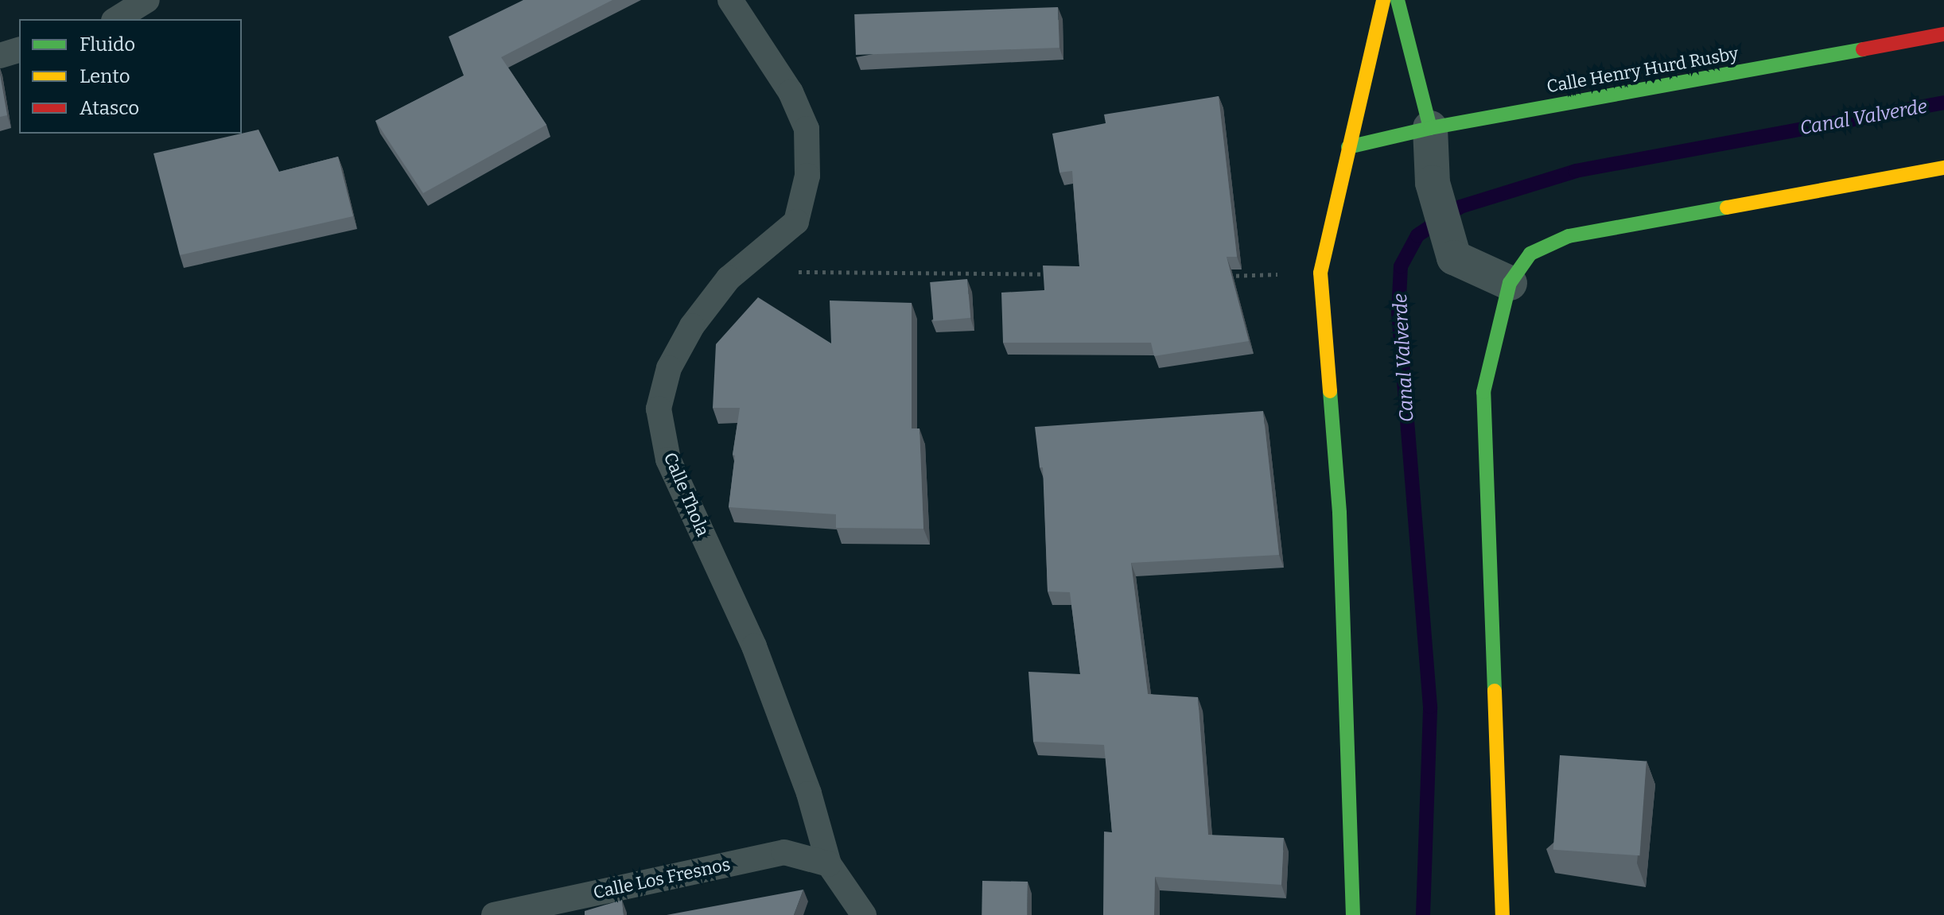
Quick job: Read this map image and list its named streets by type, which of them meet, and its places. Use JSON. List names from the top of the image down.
{
  "streets": {
    "street": ["Calle Henry Hurd Rusby"],
    "lane": ["Calle Thola", "Calle Los Fresnos"]
  },
  "crossings": [
    ["Calle Thola", "Calle Los Fresnos"]
  ],
  "water": ["Canal Valverde"],
  "legend": ["Fluido", "Lento", "Atasco"]
}
